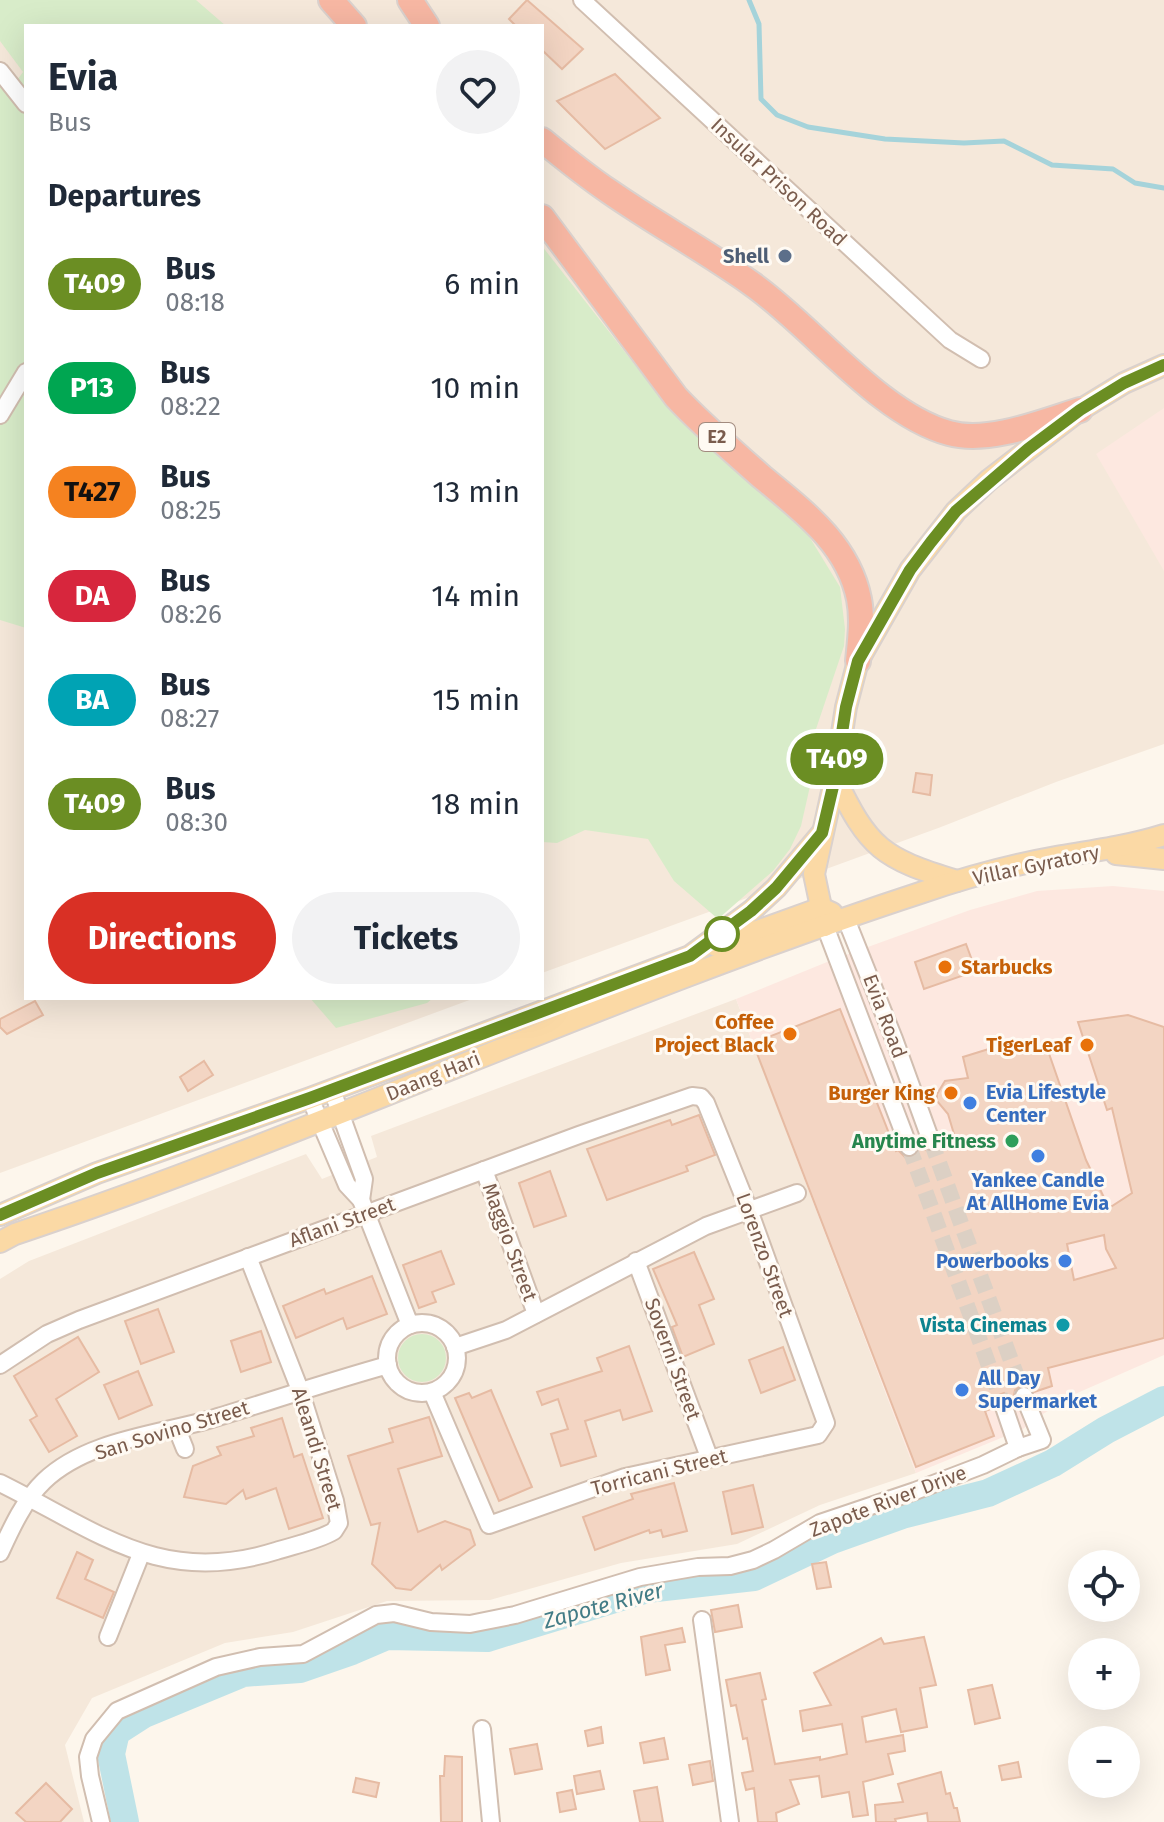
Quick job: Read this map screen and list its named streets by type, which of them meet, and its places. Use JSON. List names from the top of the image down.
{
  "streets": {
    "highway": ["E2"],
    "main road": ["Villar Gyratory", "Evia Road", "Daang Hari"],
    "street": [
      "Insular Prison Road",
      "Aflani Street",
      "Maggio Street",
      "Lorenzo Street",
      "Soverni Street",
      "San Sovino Street",
      "Aleandi Street",
      "Torricani Street",
      "Zapote River Drive"
    ]
  },
  "crossings": [
    ["Villar Gyratory", "Daang Hari"],
    ["Evia Road", "Daang Hari"],
    ["Aflani Street", "Maggio Street"],
    ["Aflani Street", "Lorenzo Street"],
    ["Aflani Street", "Aleandi Street"],
    ["Lorenzo Street", "Torricani Street"],
    ["Soverni Street", "Torricani Street"],
    ["San Sovino Street", "Aleandi Street"],
    ["San Sovino Street", "Torricani Street"]
  ],
  "water": ["Zapote River"],
  "places": [
    "Shell",
    "Starbucks",
    "Coffee Project Black",
    "TigerLeaf",
    "Burger King",
    "Evia Lifestyle Center",
    "Anytime Fitness",
    "Yankee Candle At AllHome Evia",
    "Powerbooks",
    "Vista Cinemas",
    "All Day Supermarket"
  ],
  "lines": ["bus line T409"],
  "page": {
    "on_map": "T409",
    "heading": [
      ["Evia", "Bus"],
      "Departures"
    ],
    "list": [
      {
        "mark": "T409",
        "name": "Bus",
        "note": "08:18",
        "value": "6 min"
      },
      {
        "mark": "P13",
        "name": "Bus",
        "note": "08:22",
        "value": "10 min"
      },
      {
        "mark": "T427",
        "name": "Bus",
        "note": "08:25",
        "value": "13 min"
      },
      {
        "mark": "DA",
        "name": "Bus",
        "note": "08:26",
        "value": "14 min"
      },
      {
        "mark": "BA",
        "name": "Bus",
        "note": "08:27",
        "value": "15 min"
      },
      {
        "mark": "T409",
        "name": "Bus",
        "note": "08:30",
        "value": "18 min"
      }
    ],
    "buttons": ["Directions", "Tickets"],
    "map_buttons": ["+", "−"]
  }
}
